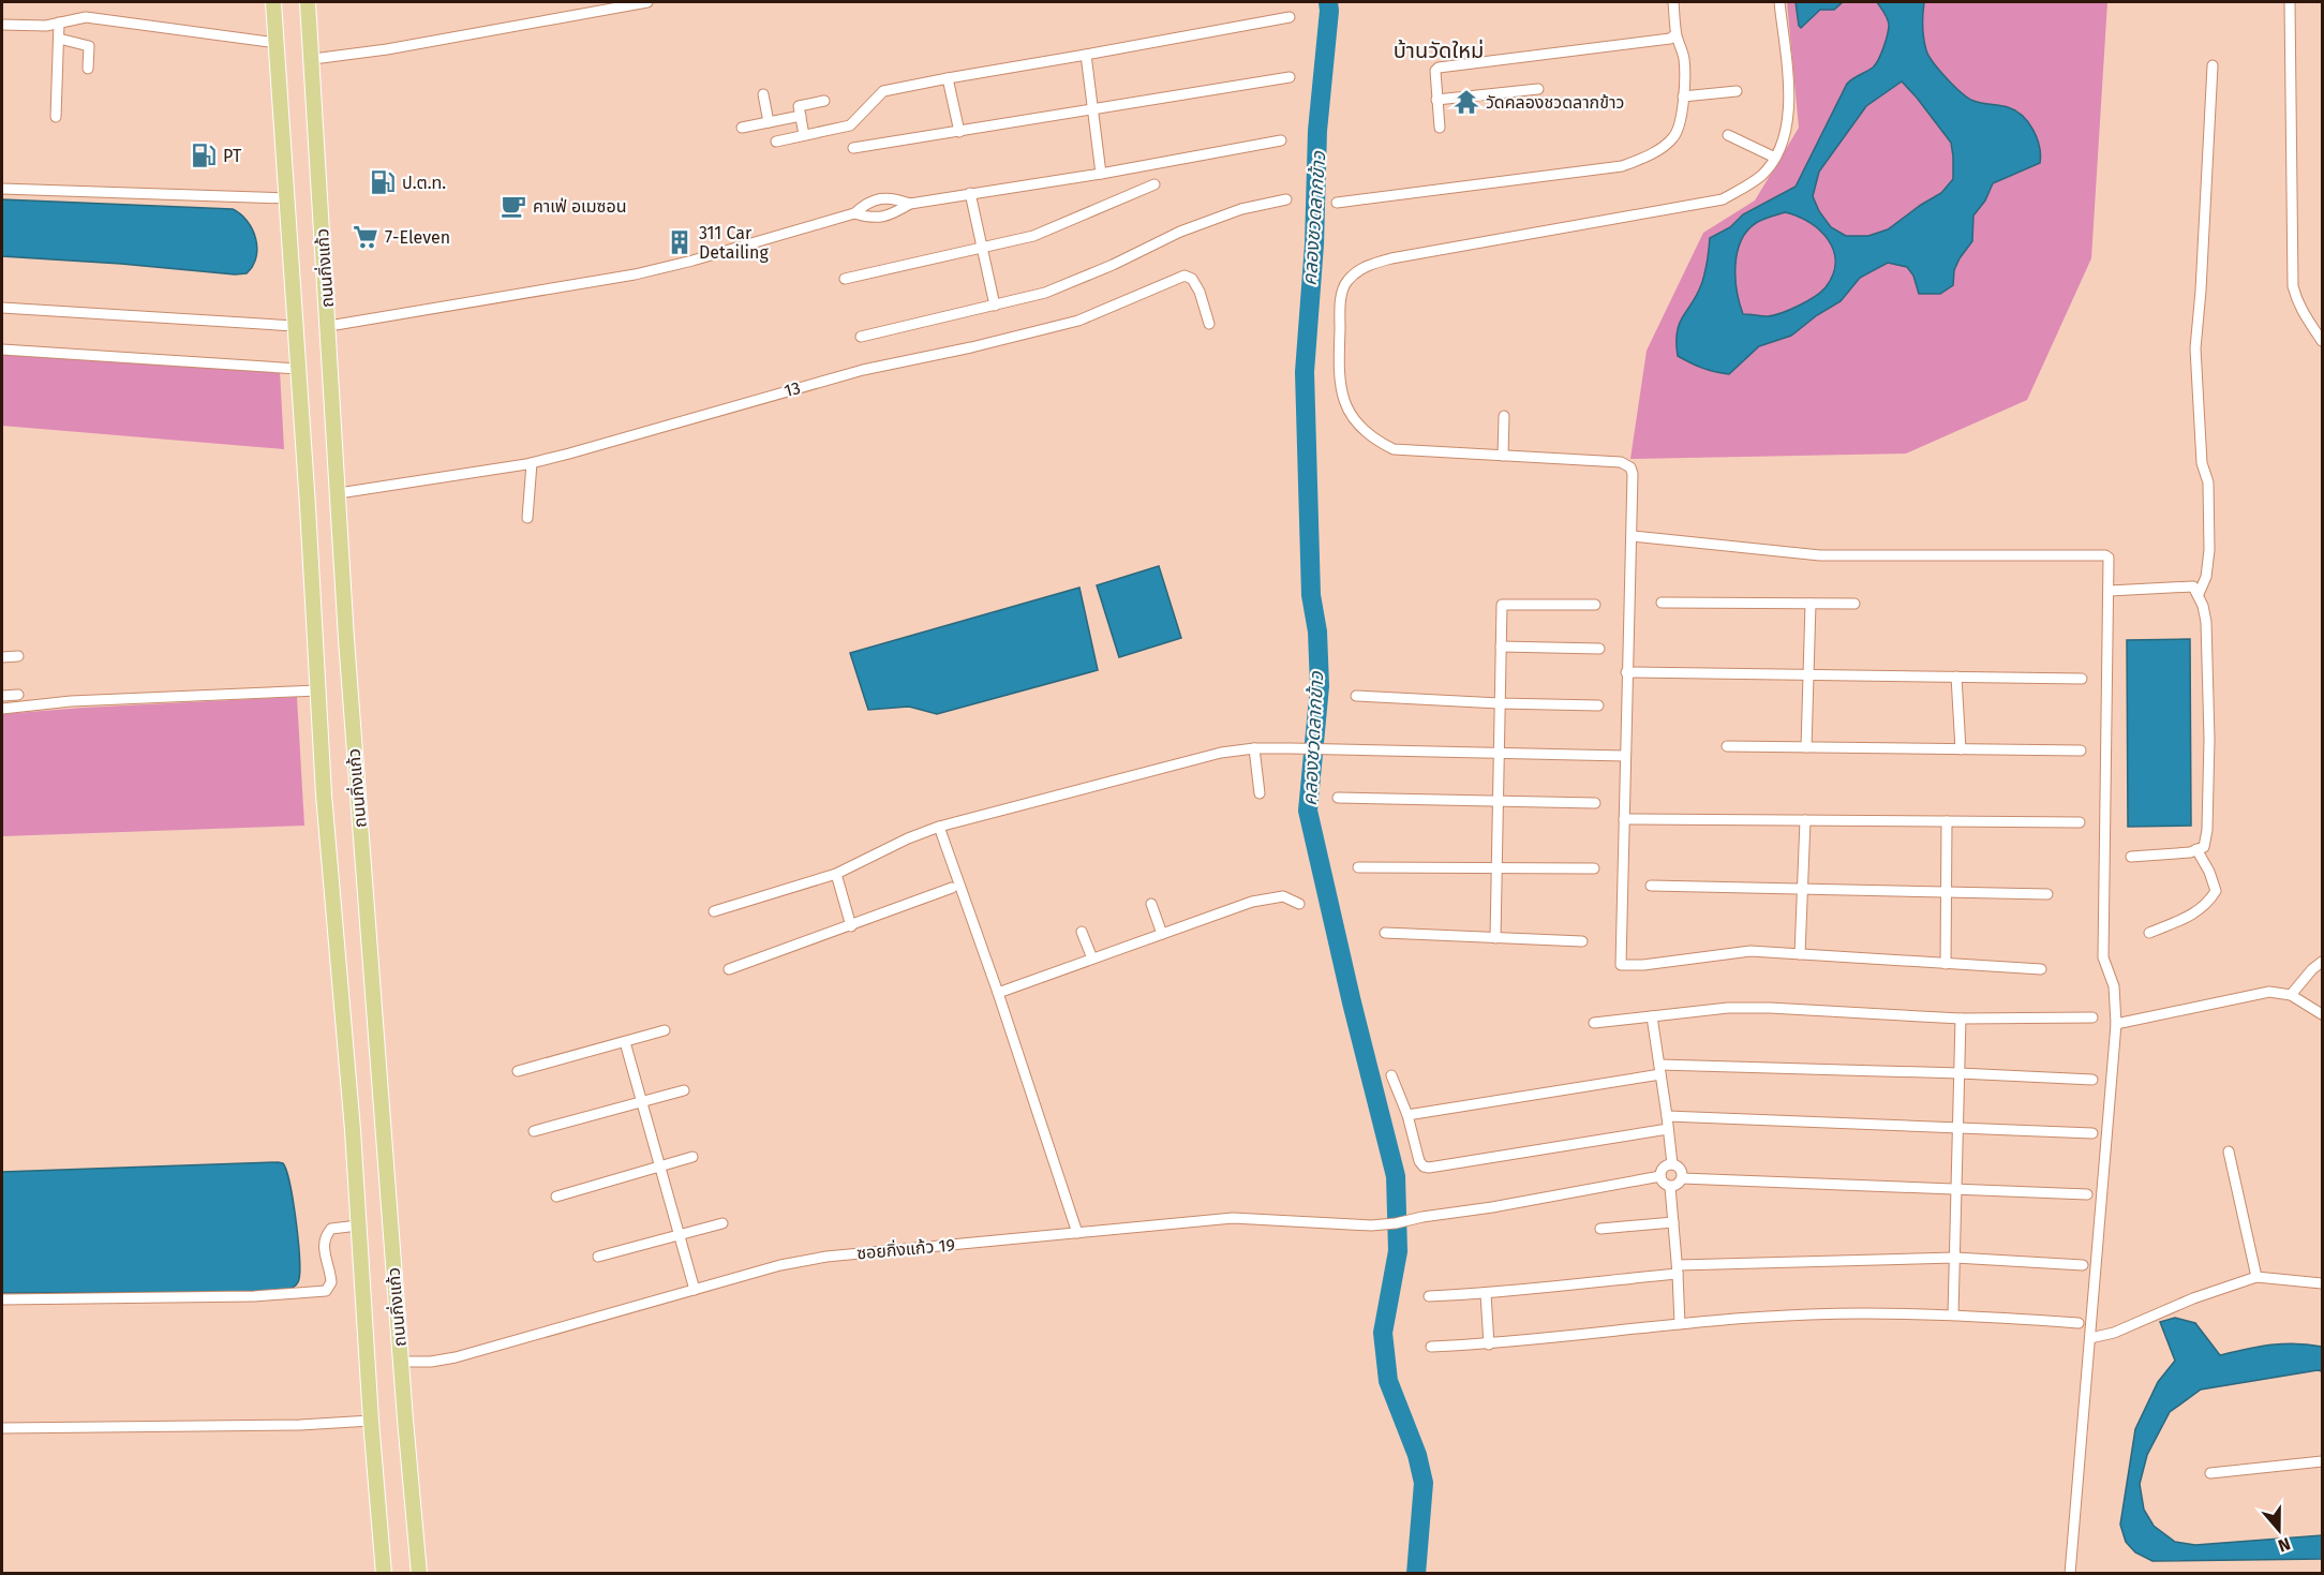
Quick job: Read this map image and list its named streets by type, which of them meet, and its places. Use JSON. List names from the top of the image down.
{
  "streets": {
    "main road": ["ถนนกิ่งแก้ว"],
    "street": ["13", "ซอยกิ่งแก้ว 19"]
  },
  "crossings": [
    ["ถนนกิ่งแก้ว", "13"],
    ["ถนนกิ่งแก้ว", "ซอยกิ่งแก้ว 19"]
  ],
  "districts": ["บ้านวัดใหม่"],
  "water": ["คลองชวดลากข้าว"],
  "places": {
    "temple": ["วัดคลองชวดลากข้าว"],
    "fuel station": ["PT", "ป.ต.ท."],
    "cafe": ["คาเฟ่ อเมซอน"],
    "supermarket": ["7-Eleven"],
    "building": ["311 Car Detailing"]
  },
  "north": "bottom"
}
